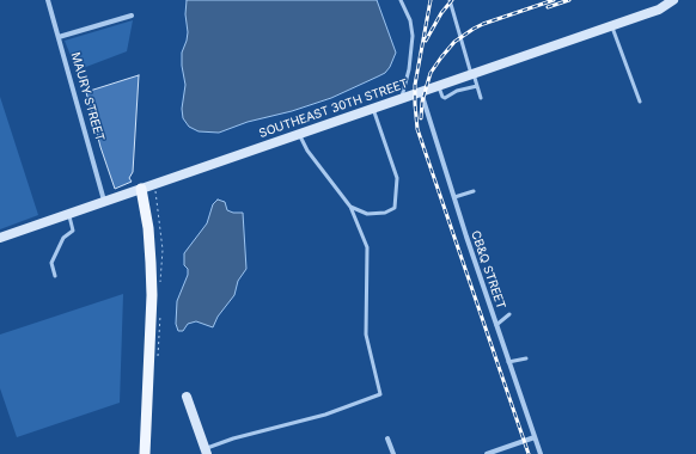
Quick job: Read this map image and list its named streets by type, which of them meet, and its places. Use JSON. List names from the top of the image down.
{
  "streets": {
    "main road": ["SOUTHEAST 30TH STREET"],
    "street": ["MAURY STREET", "CB&Q STREET"]
  },
  "crossings": [
    ["MAURY STREET", "SOUTHEAST 30TH STREET"],
    ["SOUTHEAST 30TH STREET", "CB&Q STREET"]
  ]
}
